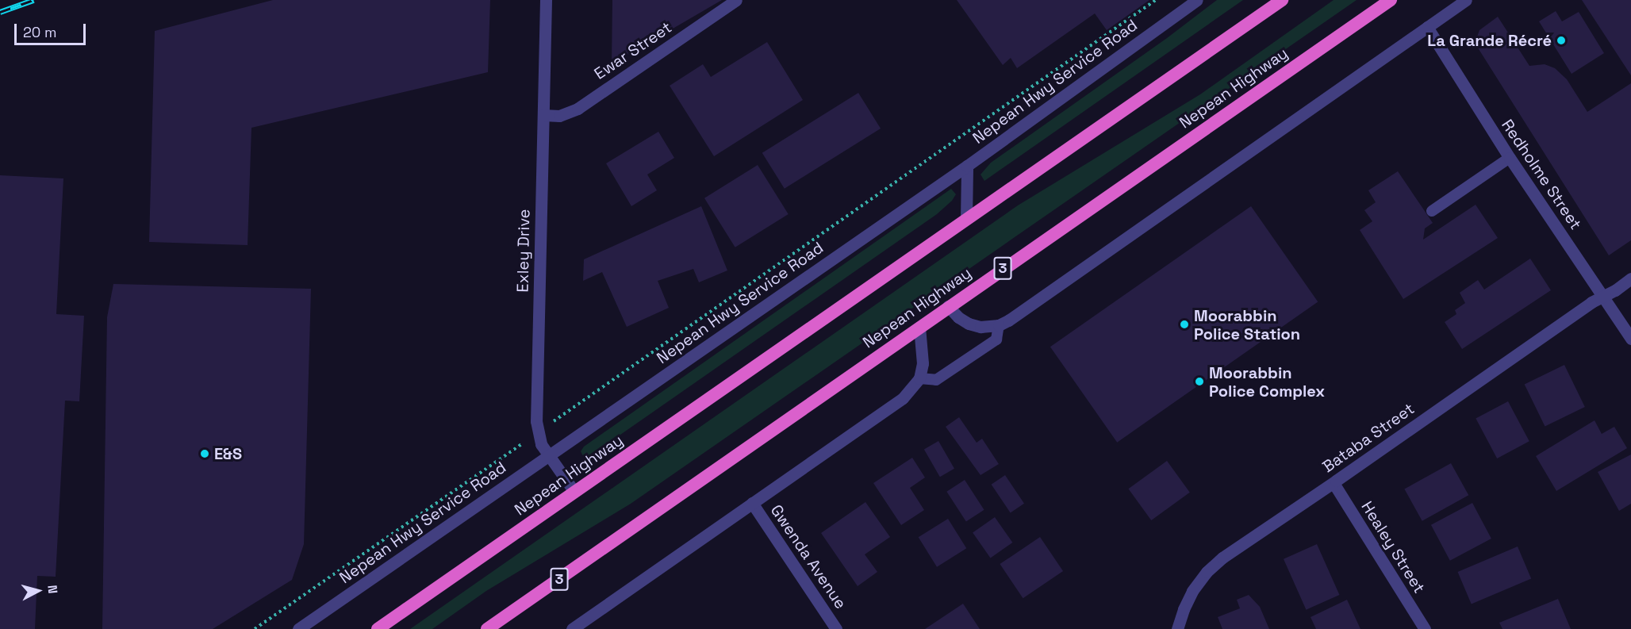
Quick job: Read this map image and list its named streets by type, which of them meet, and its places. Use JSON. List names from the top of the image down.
{
  "streets": {
    "highway": ["Nepean Highway", "3"],
    "street": [
      "Ewar Street",
      "Nepean Hwy Service Road",
      "Redholme Street",
      "Exley Drive",
      "Bataba Street",
      "Healey Street",
      "Gwenda Avenue"
    ]
  },
  "crossings": [
    ["Ewar Street", "Exley Drive"],
    ["Nepean Hwy Service Road", "Exley Drive"],
    ["Nepean Highway", "Exley Drive"],
    ["Redholme Street", "Bataba Street"],
    ["Bataba Street", "Healey Street"]
  ],
  "places": [
    "La Grande Récré",
    "Moorabbin Police Station",
    "Moorabbin Police Complex",
    "E&S"
  ],
  "scale_bar": "20 m",
  "north": "right"
}
